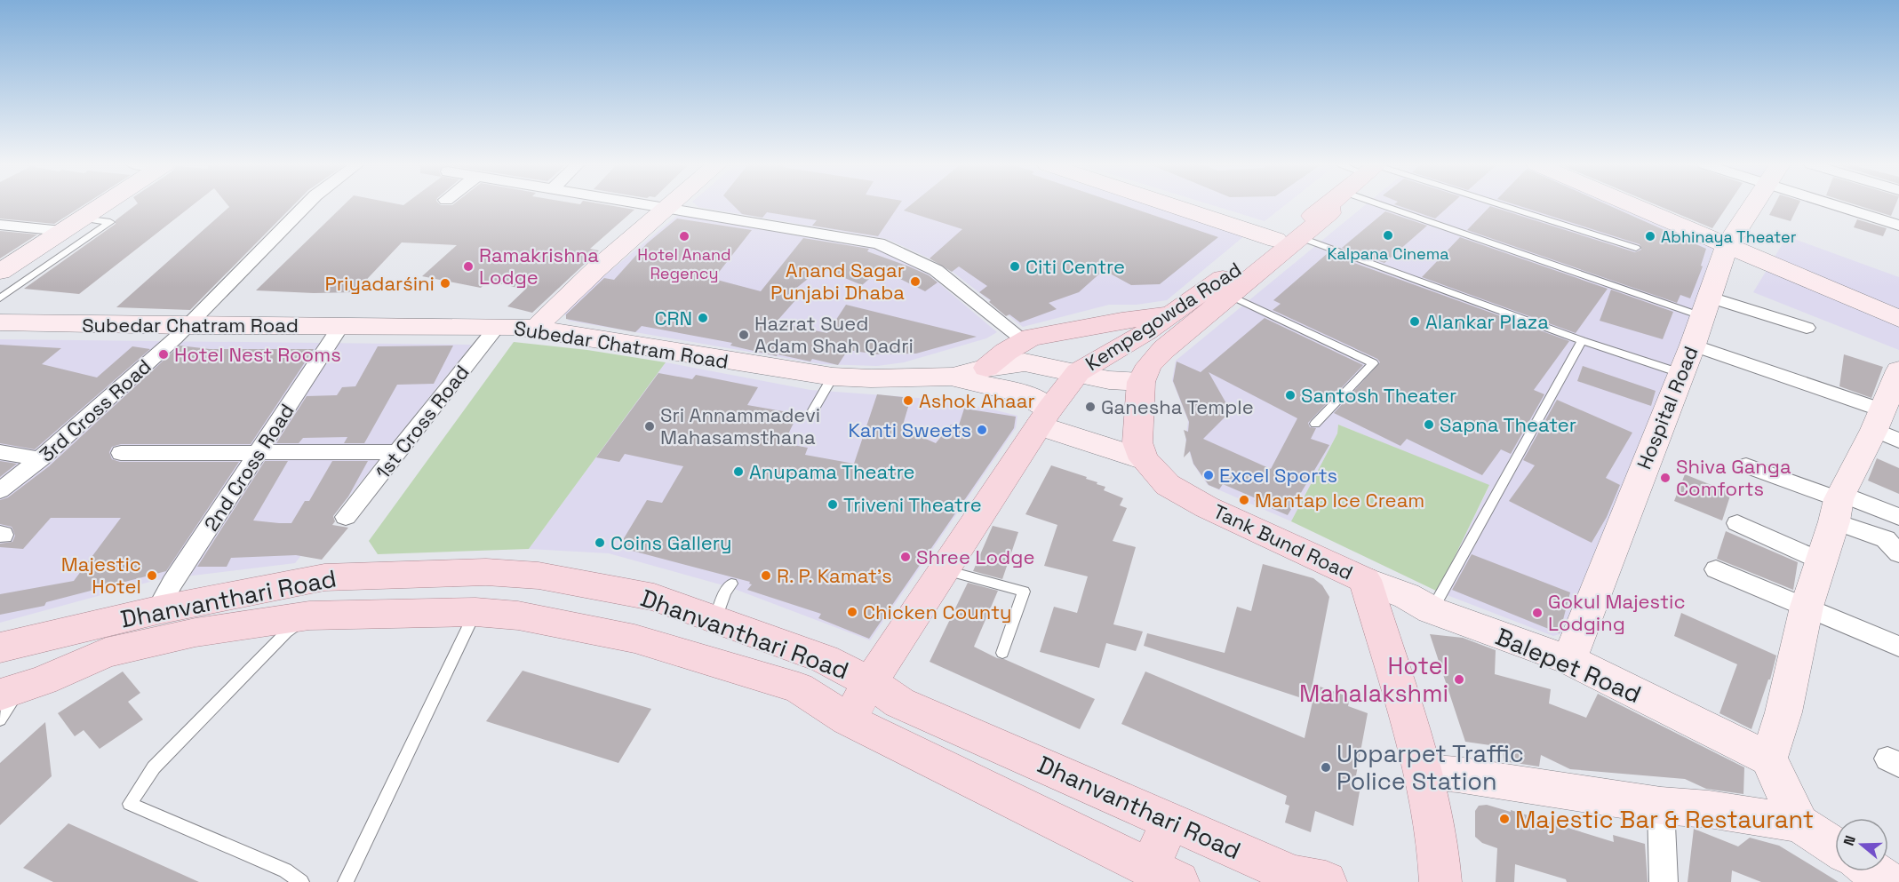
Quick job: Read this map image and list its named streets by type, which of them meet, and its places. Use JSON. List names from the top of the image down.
{
  "streets": {
    "main road": ["Kempegowda Road", "Tank Bund Road", "Dhanvanthari Road"],
    "street": [
      "Subedar Chatram Road",
      "Hospital Road",
      "3rd Cross Road",
      "1st Cross Road",
      "2nd Cross Road",
      "Balepet Road"
    ]
  },
  "crossings": [
    ["Kempegowda Road", "Subedar Chatram Road"],
    ["Kempegowda Road", "Dhanvanthari Road"],
    ["Subedar Chatram Road", "3rd Cross Road"],
    ["Subedar Chatram Road", "1st Cross Road"],
    ["Subedar Chatram Road", "2nd Cross Road"],
    ["Hospital Road", "Balepet Road"],
    ["2nd Cross Road", "Dhanvanthari Road"],
    ["Tank Bund Road", "Balepet Road"]
  ],
  "places": [
    "Kalpana Cinema",
    "Hotel Anand Regency",
    "Abhinaya Theater",
    "Ramakrishna Lodge",
    "Citi Centre",
    "Anand Sagar Punjabi Dhaba",
    "Priyadarśini",
    "CRN",
    "Alankar Plaza",
    "Hazrat Sued Adam Shah Qadri",
    "Hotel Nest Rooms",
    "Santosh Theater",
    "Ashok Ahaar",
    "Ganesha Temple",
    "Sapna Theater",
    "Sri Annammadevi Mahasamsthana",
    "Kanti Sweets",
    "Anupama Theatre",
    "Excel Sports",
    "Shiva Ganga Comforts",
    "Mantap Ice Cream",
    "Triveni Theatre",
    "Coins Gallery",
    "Shree Lodge",
    "Majestic Hotel",
    "R. P. Kamat's",
    "Chicken County",
    "Gokul Majestic Lodging",
    "Hotel Mahalakshmi",
    "Upparpet Traffic Police Station",
    "Majestic Bar & Restaurant"
  ],
  "north": "left"
}
